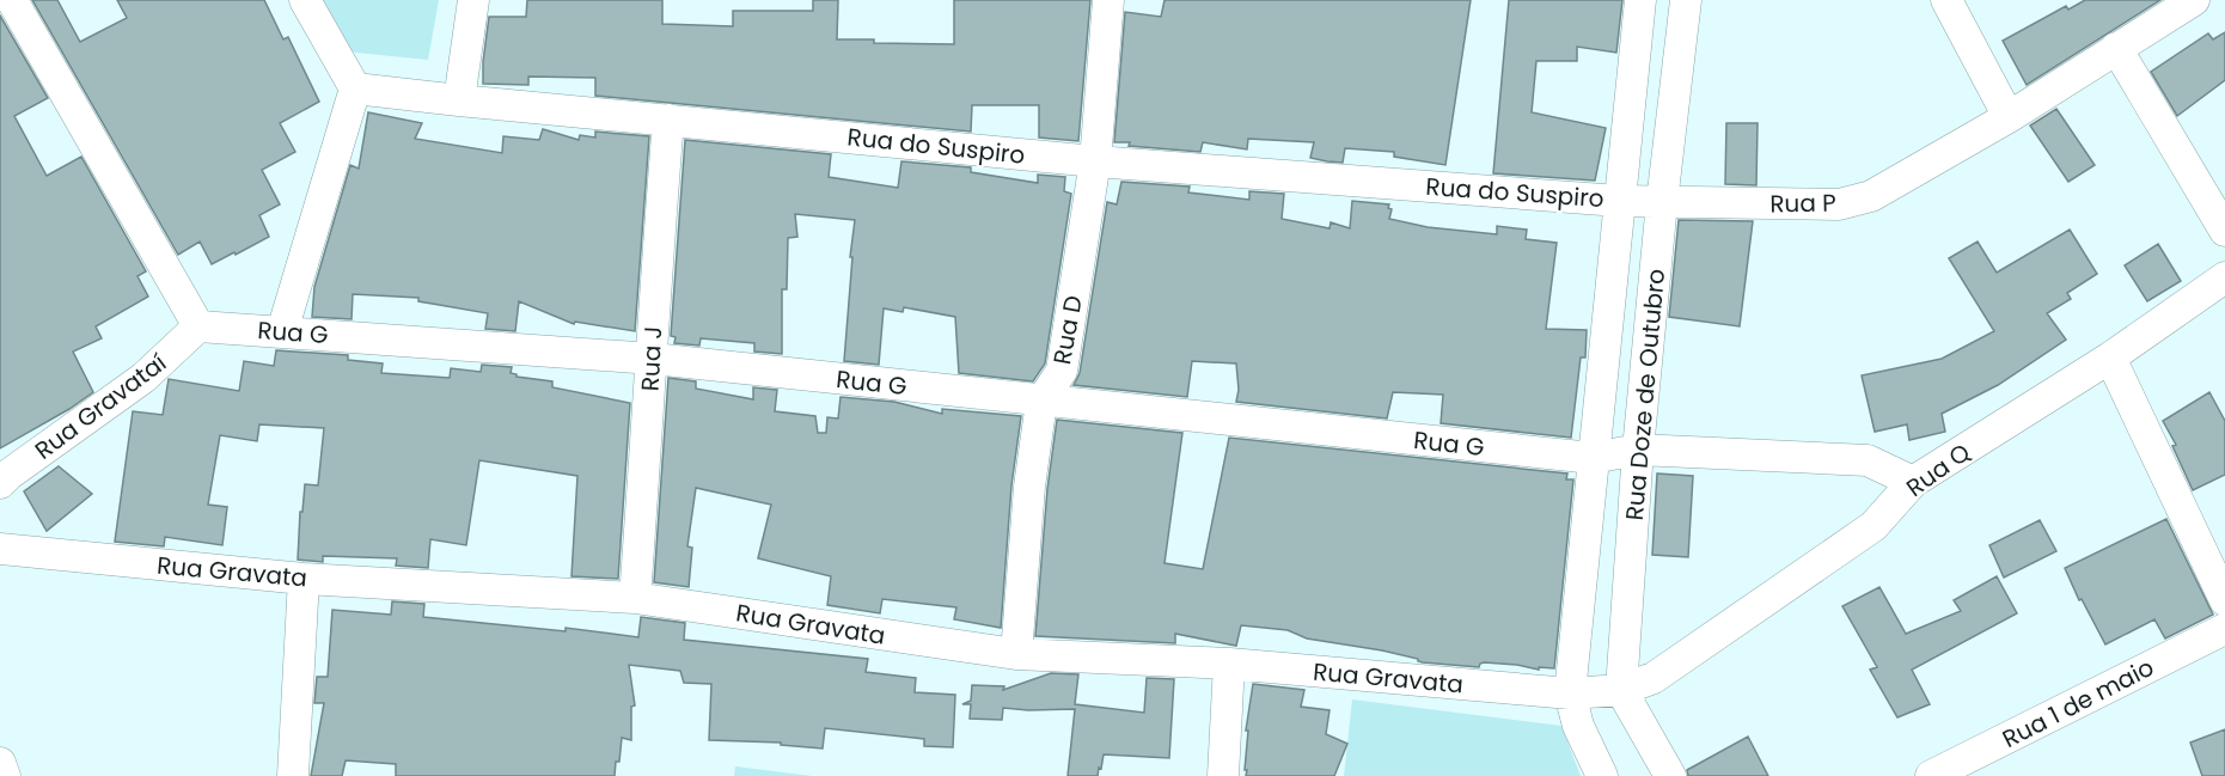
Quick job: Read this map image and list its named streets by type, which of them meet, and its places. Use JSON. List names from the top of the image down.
{
  "streets": {
    "street": [
      "Rua do Suspiro",
      "Rua P",
      "Rua D",
      "Rua G",
      "Rua J",
      "Rua Doze de Outubro",
      "Rua Gravataí",
      "Rua Q",
      "Rua Gravata",
      "Rua 1 de maio"
    ]
  },
  "crossings": [
    ["Rua do Suspiro", "Rua P"],
    ["Rua do Suspiro", "Rua D"],
    ["Rua do Suspiro", "Rua J"],
    ["Rua do Suspiro", "Rua Doze de Outubro"],
    ["Rua P", "Rua Doze de Outubro"],
    ["Rua D", "Rua G"],
    ["Rua D", "Rua Gravata"],
    ["Rua G", "Rua J"],
    ["Rua G", "Rua Doze de Outubro"],
    ["Rua G", "Rua Gravataí"],
    ["Rua G", "Rua Q"],
    ["Rua J", "Rua Gravata"],
    ["Rua Doze de Outubro", "Rua Q"],
    ["Rua Doze de Outubro", "Rua Gravata"],
    ["Rua Q", "Rua Gravata"]
  ]
}
